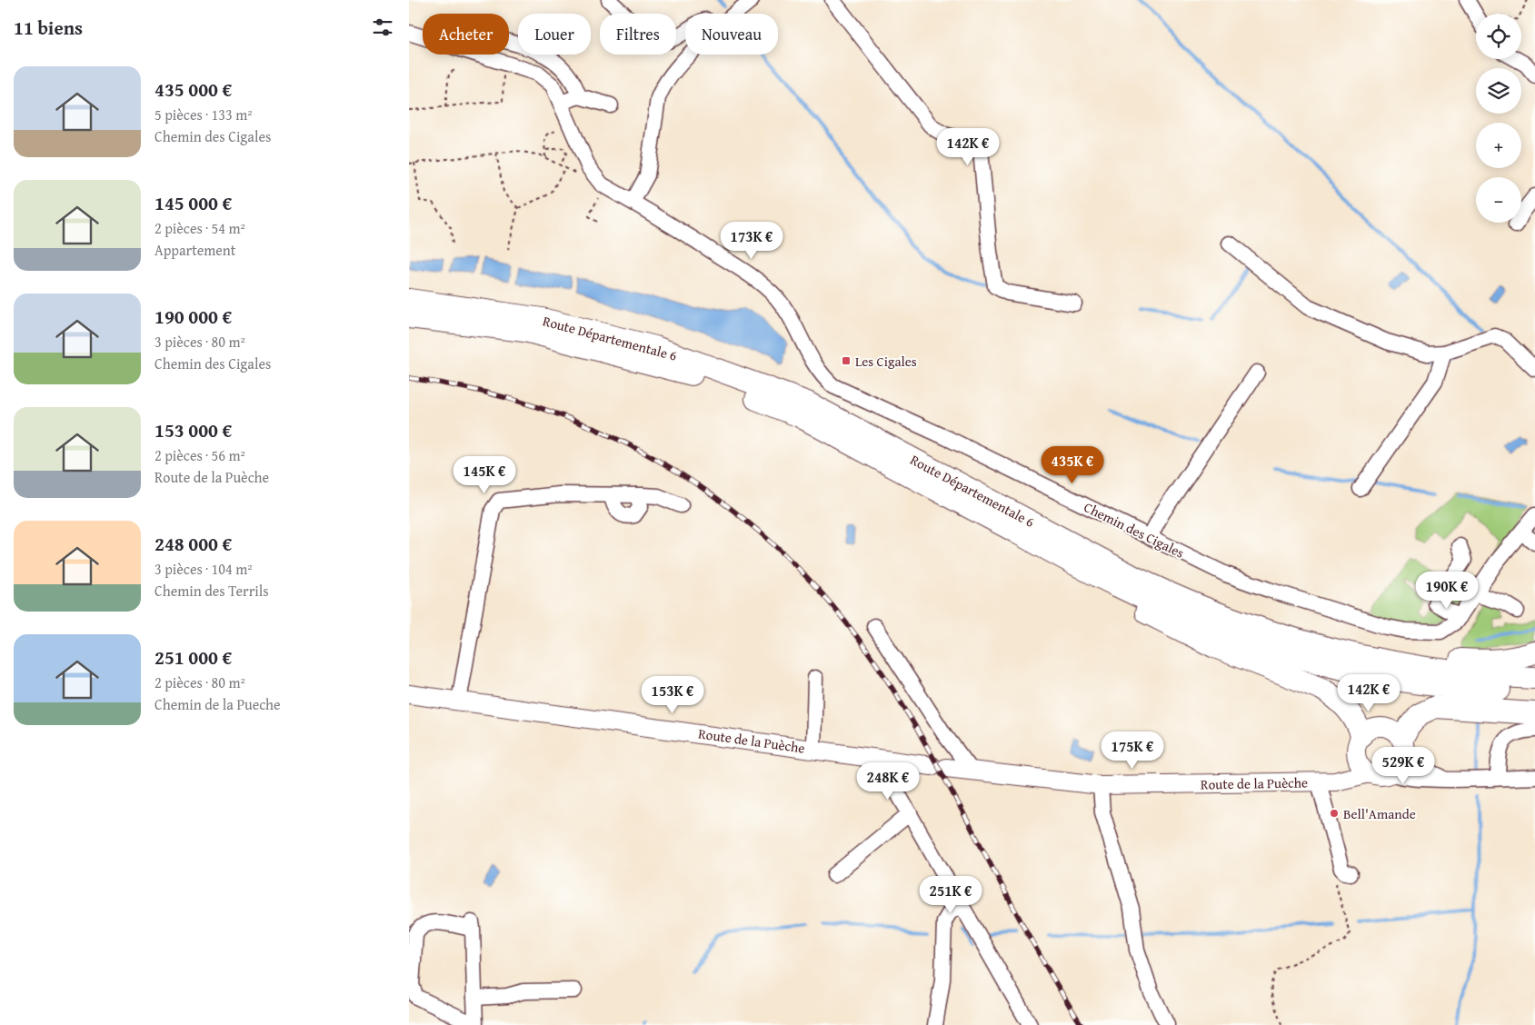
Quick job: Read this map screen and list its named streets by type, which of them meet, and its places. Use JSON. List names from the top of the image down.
{
  "streets": {
    "highway": ["Route Départementale 6"],
    "main road": ["Route de la Puèche"],
    "street": ["Chemin des Cigales"]
  },
  "places": {
    "transit": ["Les Cigales"],
    "other": ["Bell'Amande"]
  },
  "page": {
    "heading": "11 biens",
    "map_buttons": ["+", "−"],
    "chip": [
      "Acheter",
      "Louer",
      "Filtres",
      "Nouveau"
    ],
    "list": [
      {
        "name": "435 000 €",
        "note": "5 pièces · 133 m² · Chemin des Cigales"
      },
      {
        "name": "145 000 €",
        "note": "2 pièces · 54 m² · Appartement"
      },
      {
        "name": "190 000 €",
        "note": "3 pièces · 80 m² · Chemin des Cigales"
      },
      {
        "name": "153 000 €",
        "note": "2 pièces · 56 m² · Route de la Puèche"
      },
      {
        "name": "248 000 €",
        "note": "3 pièces · 104 m² · Chemin des Terrils"
      },
      {
        "name": "251 000 €",
        "note": "2 pièces · 80 m² · Chemin de la Pueche"
      }
    ],
    "price": [
      "142K €",
      "173K €",
      "435K €",
      "145K €",
      "190K €",
      "142K €",
      "153K €",
      "175K €",
      "529K €",
      "248K €",
      "251K €"
    ]
  }
}
